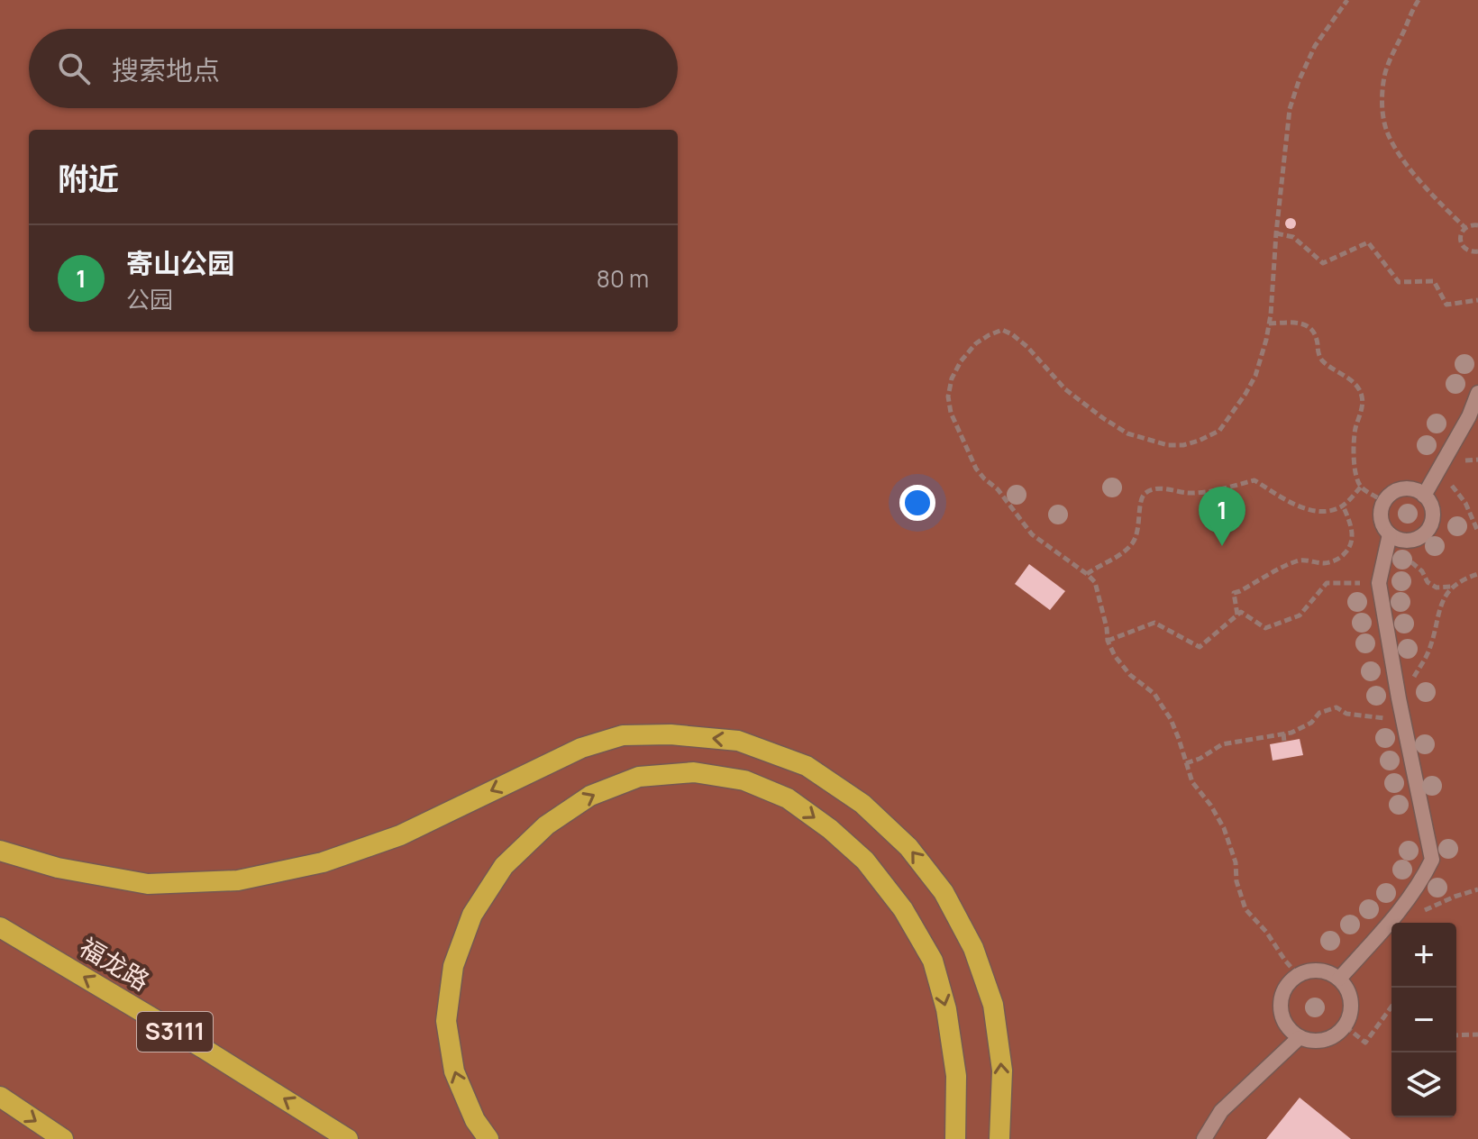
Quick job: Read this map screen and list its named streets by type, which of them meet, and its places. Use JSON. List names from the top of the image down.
{
  "streets": {
    "highway": ["福龙路", "S3111"]
  },
  "one_way": ["福龙路"],
  "page": {
    "search": "搜索地点",
    "heading": "附近",
    "list": [
      {
        "mark": "1",
        "name": "寄山公园",
        "note": "公园",
        "value": "80 m"
      }
    ],
    "pins": "1",
    "map_buttons": ["+", "−"]
  }
}
